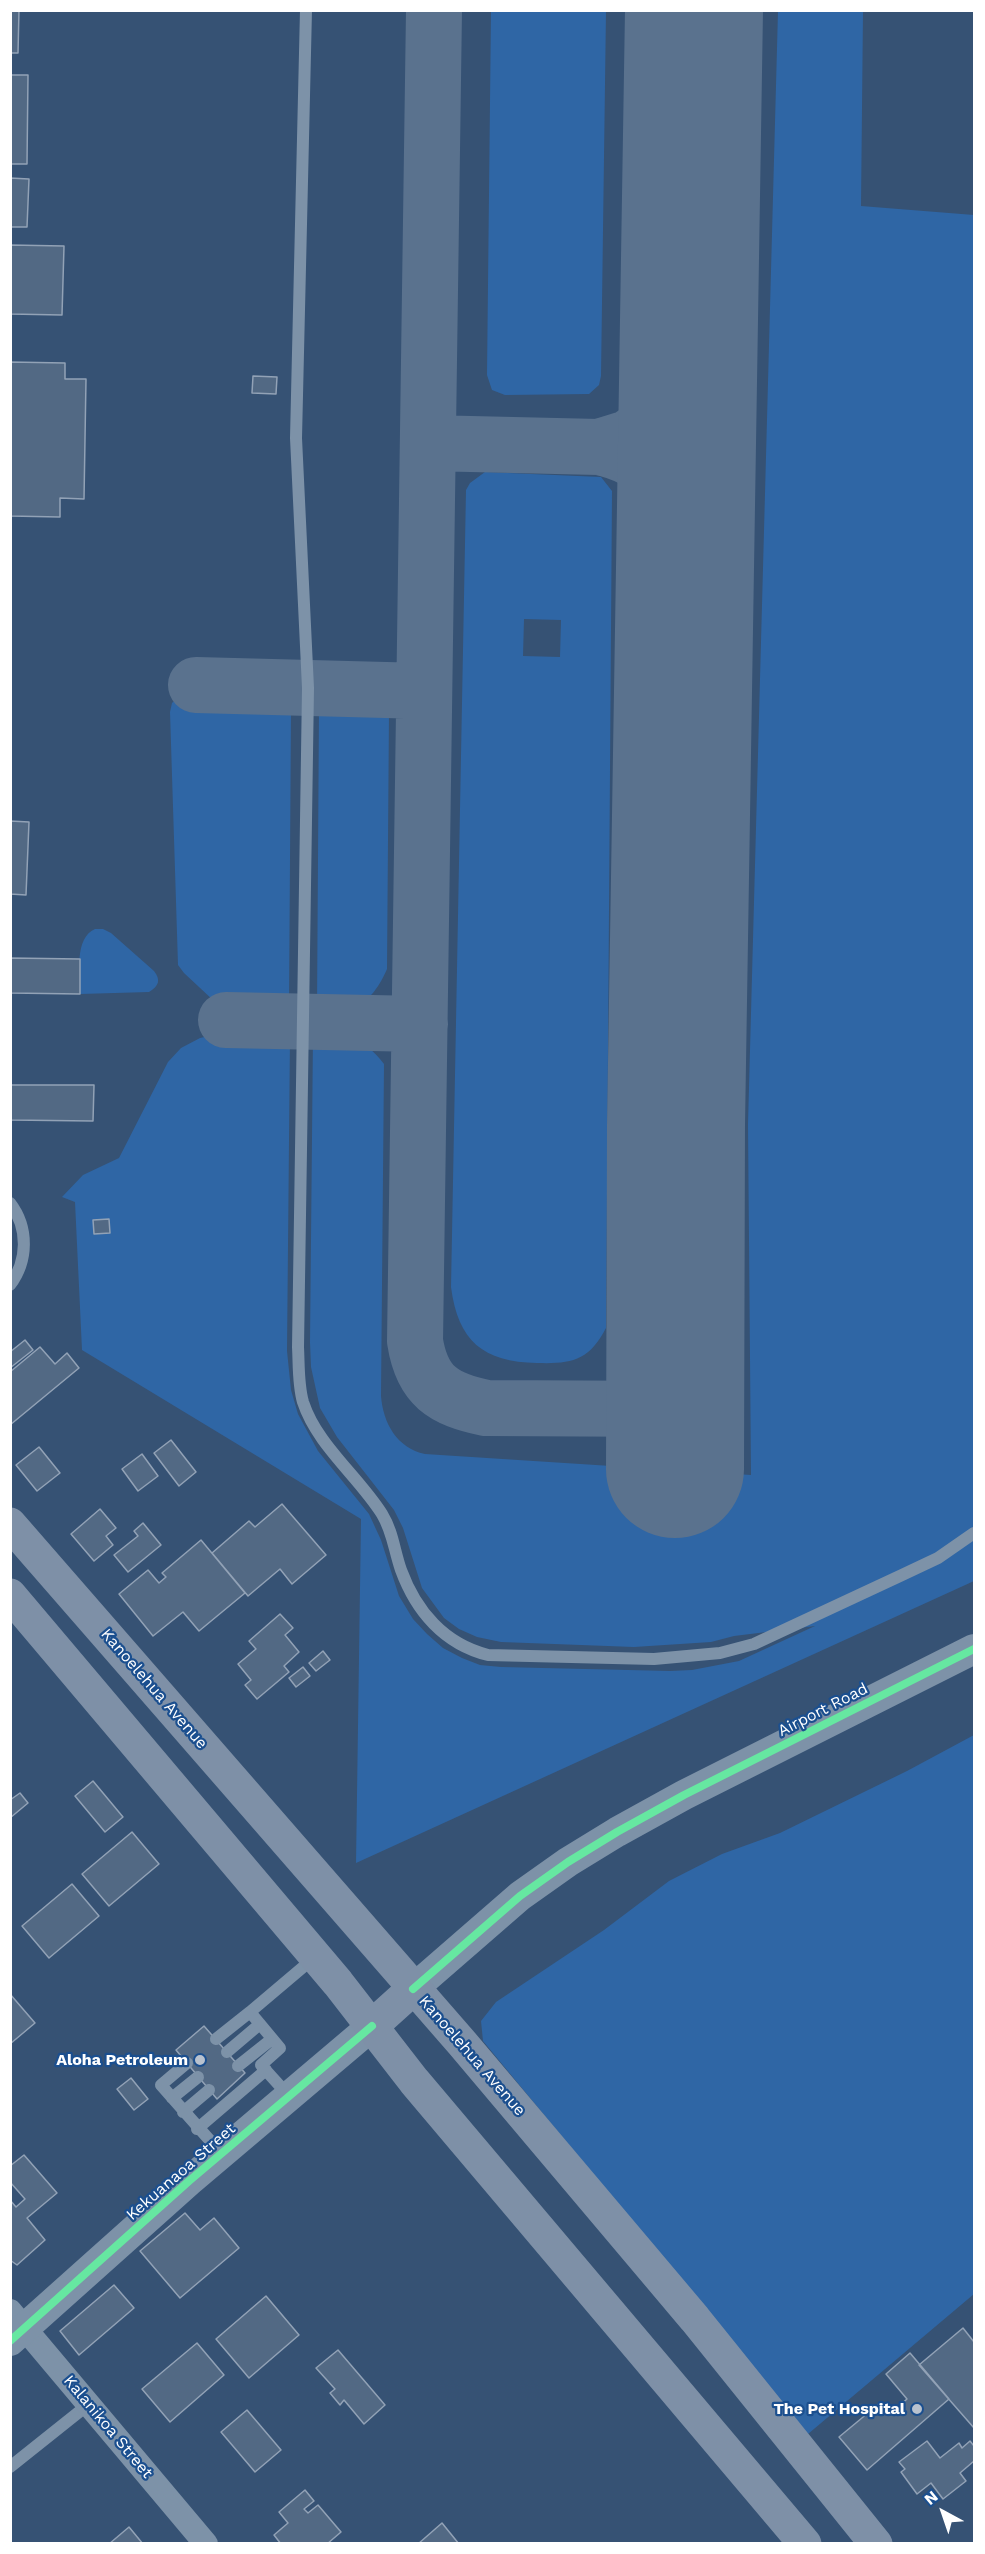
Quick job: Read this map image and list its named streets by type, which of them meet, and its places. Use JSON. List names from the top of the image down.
{
  "streets": {
    "highway": ["Kanoelehua Avenue"],
    "street": ["Airport Road", "Kekuanaoa Street", "Kalanikoa Street"]
  },
  "crossings": [
    ["Kanoelehua Avenue", "Airport Road"],
    ["Kekuanaoa Street", "Kalanikoa Street"]
  ],
  "places": ["Aloha Petroleum", "The Pet Hospital"],
  "north": "top left"
}
